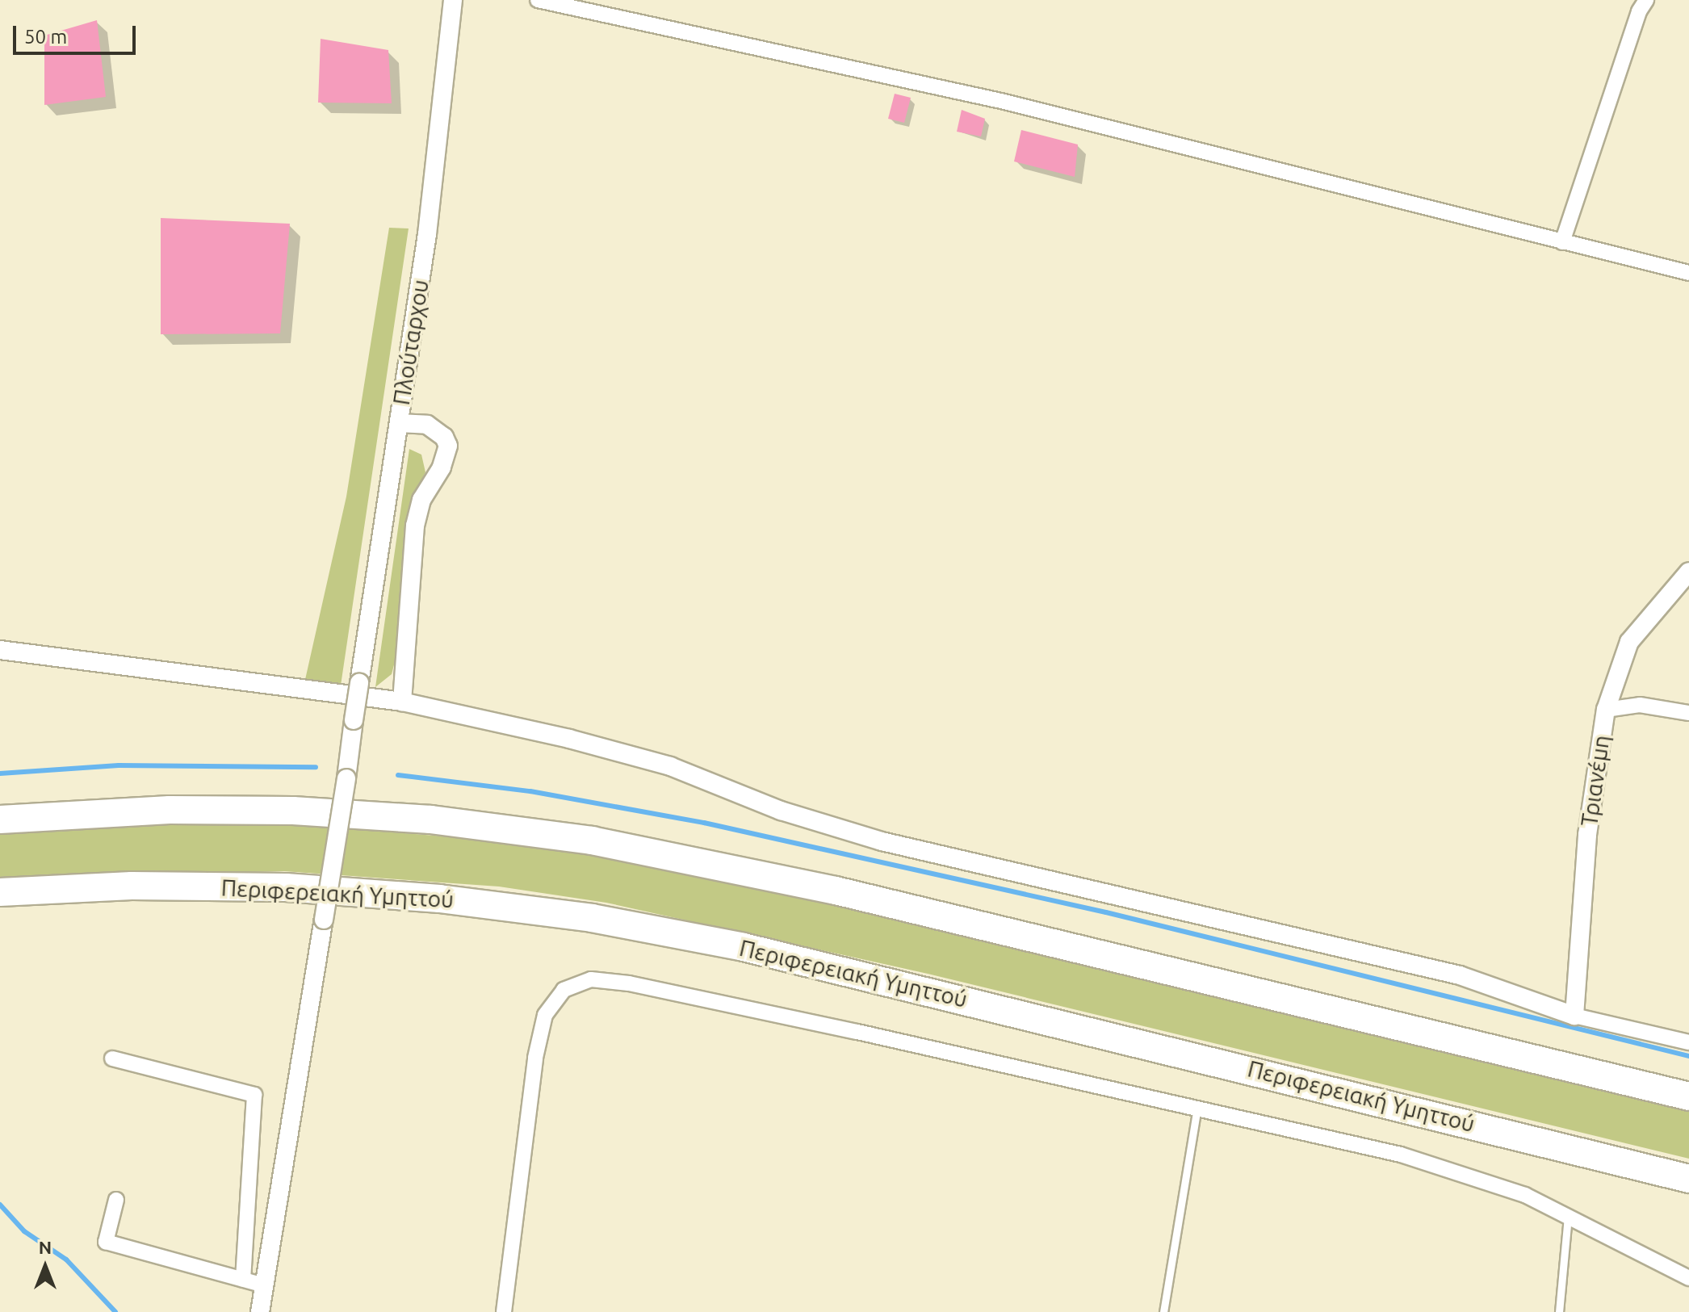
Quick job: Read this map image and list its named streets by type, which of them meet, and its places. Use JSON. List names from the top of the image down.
{
  "streets": {
    "highway": ["Περιφερειακή Υμηττού"],
    "street": ["Πλούταρχου", "Τριανέμη"]
  },
  "scale_bar": "50 m",
  "north": "top"
}
